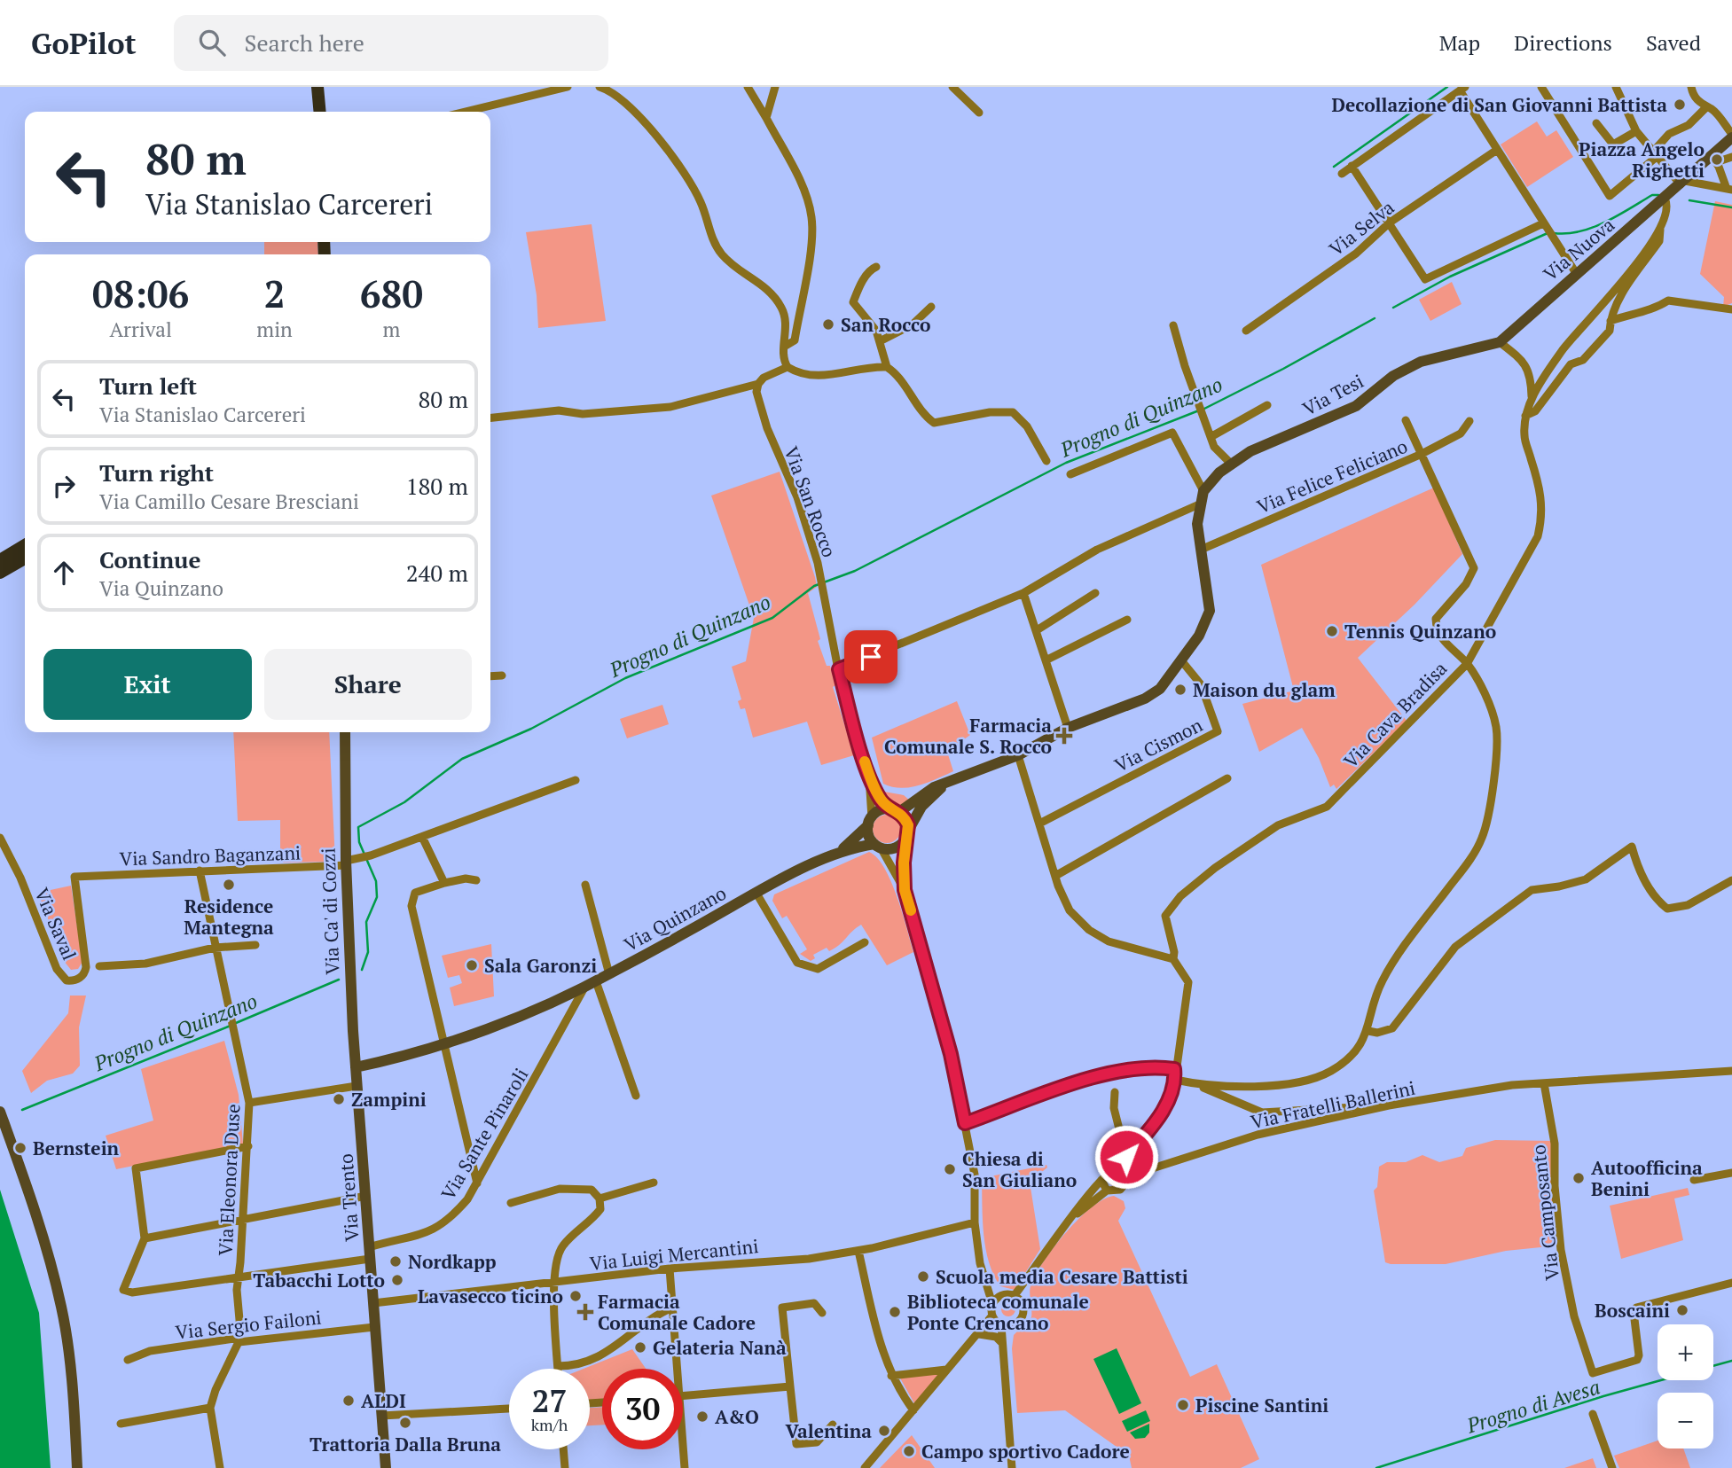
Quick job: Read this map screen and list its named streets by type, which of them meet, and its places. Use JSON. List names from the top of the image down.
{
  "streets": {
    "street": [
      "Via Selva",
      "Via Nuova",
      "Via Tesi",
      "Via Felice Feliciano",
      "Via San Rocco",
      "Via Cava Bradisa",
      "Via Cismon",
      "Via Sandro Baganzani",
      "Via Ca' di Cozzi",
      "Via Quinzano",
      "Via Saval",
      "Via Fratelli Ballerini",
      "Via Sante Pinaroli",
      "Via Eleonora Duse",
      "Via Trento",
      "Via Camposanto",
      "Via Luigi Mercantini",
      "Via Sergio Failoni"
    ]
  },
  "crossings": [
    ["Via Nuova", "Via Tesi"],
    ["Via Tesi", "Via Felice Feliciano"],
    ["Via Tesi", "Via Cismon"],
    ["Via Tesi", "Via Quinzano"],
    ["Via San Rocco", "Via Quinzano"],
    ["Via Sandro Baganzani", "Via Ca' di Cozzi"],
    ["Via Sandro Baganzani", "Via Saval"],
    ["Via Sandro Baganzani", "Via Eleonora Duse"],
    ["Via Ca' di Cozzi", "Via Quinzano"],
    ["Via Ca' di Cozzi", "Via Trento"],
    ["Via Quinzano", "Via Sante Pinaroli"],
    ["Via Quinzano", "Via Trento"],
    ["Via Saval", "Via Eleonora Duse"],
    ["Via Fratelli Ballerini", "Via Camposanto"],
    ["Via Sante Pinaroli", "Via Eleonora Duse"],
    ["Via Sante Pinaroli", "Via Trento"],
    ["Via Eleonora Duse", "Via Sergio Failoni"],
    ["Via Trento", "Via Luigi Mercantini"],
    ["Via Trento", "Via Sergio Failoni"]
  ],
  "water": ["Progno di Quinzano", "Progno di Avesa"],
  "places": {
    "other": [
      "Decollazione di San Giovanni Battista",
      "Piazza Angelo Righetti",
      "San Rocco",
      "Tennis Quinzano",
      "Maison du glam",
      "Residence Mantegna",
      "Sala Garonzi",
      "Zampini",
      "Bernstein",
      "Chiesa di San Giuliano",
      "Autoofficina Benini",
      "Nordkapp",
      "Scuola media Cesare Battisti",
      "Tabacchi Lotto",
      "Lavasecco ticino",
      "Boscaini",
      "Biblioteca comunale Ponte Crencano",
      "Gelateria Nanà",
      "ALDI",
      "Piscine Santini",
      "A&O",
      "Trattoria Dalla Bruna",
      "Valentina",
      "Campo sportivo Cadore"
    ],
    "health": ["Farmacia Comunale S. Rocco", "Farmacia Comunale Cadore"]
  },
  "page": {
    "header": "GoPilot",
    "search": "Search here",
    "nav": ["Map", "Directions", "Saved"],
    "turn": ["80 m", "Via Stanislao Carcereri"],
    "eta": [
      "08:06",
      "Arrival",
      "2",
      "min",
      "680",
      "m"
    ],
    "list": [
      {
        "name": "Turn left",
        "note": "Via Stanislao Carcereri",
        "value": "80 m"
      },
      {
        "name": "Turn right",
        "note": "Via Camillo Cesare Bresciani",
        "value": "180 m"
      },
      {
        "name": "Continue",
        "note": "Via Quinzano",
        "value": "240 m"
      }
    ],
    "buttons": ["Exit", "Share"],
    "map_buttons": ["+", "−"],
    "speed": "27 km/h",
    "limit": "30"
  }
}
